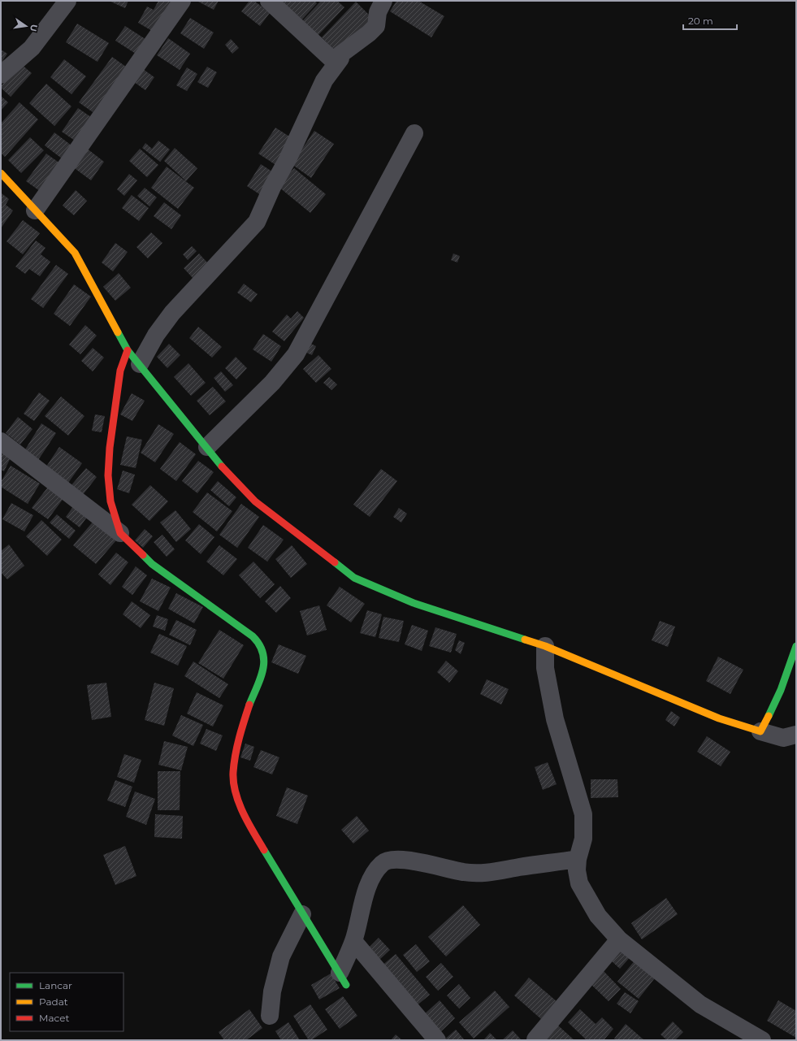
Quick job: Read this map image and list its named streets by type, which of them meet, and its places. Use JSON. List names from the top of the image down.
{
  "legend": ["Lancar", "Padat", "Macet"],
  "scale_bar": "20 m",
  "north": "right"
}
